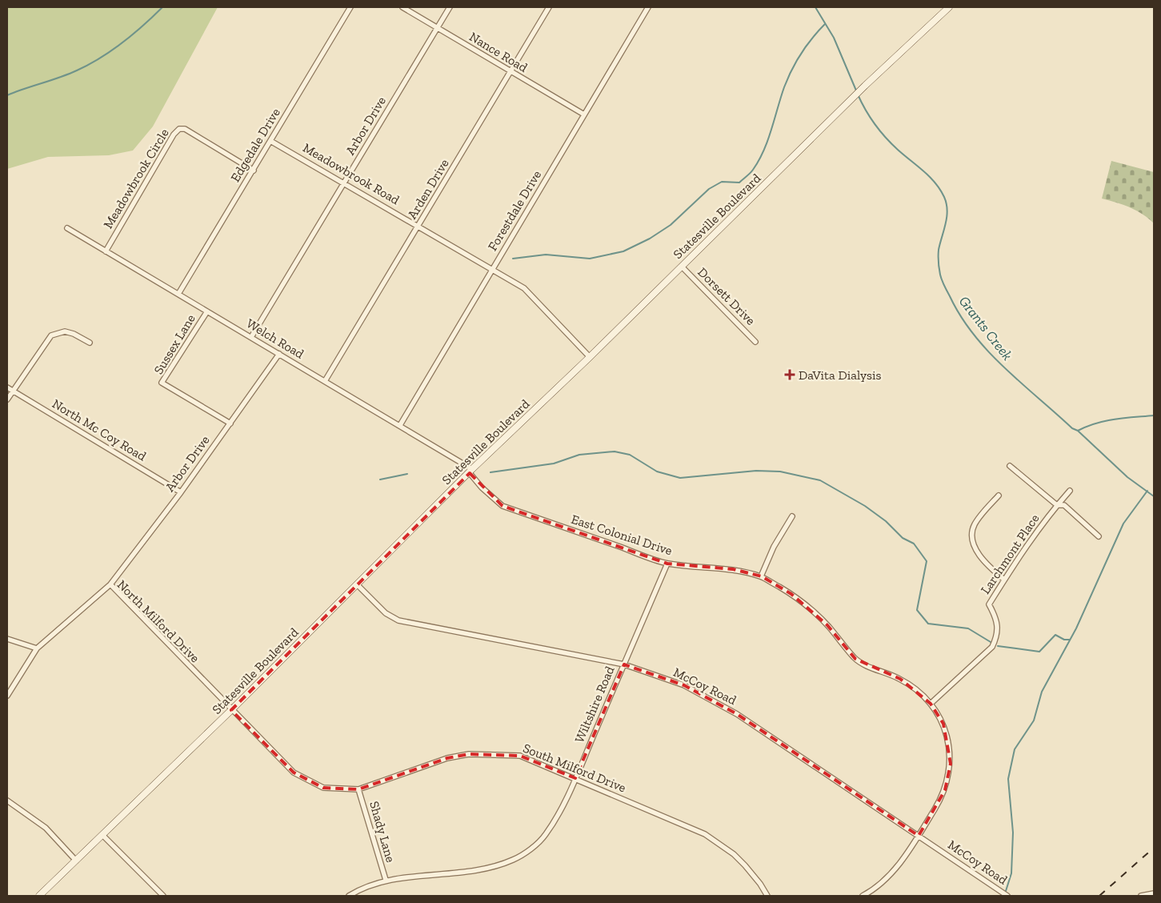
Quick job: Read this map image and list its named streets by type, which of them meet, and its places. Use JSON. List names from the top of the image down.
{
  "streets": {
    "main road": ["Statesville Boulevard"],
    "street": [
      "Nance Road",
      "Arbor Drive",
      "Edgedale Drive",
      "Meadowbrook Road",
      "Meadowbrook Circle",
      "Arden Drive",
      "Forestdale Drive",
      "Dorsett Drive",
      "Welch Road",
      "Sussex Lane",
      "North Mc Coy Road",
      "East Colonial Drive",
      "Larchmont Place",
      "North Milford Drive",
      "McCoy Road",
      "Wiltshire Road",
      "South Milford Drive",
      "Shady Lane"
    ]
  },
  "crossings": [
    ["Nance Road", "Arbor Drive"],
    ["Nance Road", "Arden Drive"],
    ["Nance Road", "Forestdale Drive"],
    ["Arbor Drive", "Meadowbrook Road"],
    ["Arbor Drive", "Welch Road"],
    ["Arbor Drive", "Sussex Lane"],
    ["Arbor Drive", "North Mc Coy Road"],
    ["Arbor Drive", "North Milford Drive"],
    ["Edgedale Drive", "Meadowbrook Road"],
    ["Edgedale Drive", "Meadowbrook Circle"],
    ["Edgedale Drive", "Welch Road"],
    ["Meadowbrook Road", "Arden Drive"],
    ["Meadowbrook Road", "Forestdale Drive"],
    ["Meadowbrook Road", "Statesville Boulevard"],
    ["Meadowbrook Circle", "Welch Road"],
    ["Arden Drive", "Welch Road"],
    ["Forestdale Drive", "Welch Road"],
    ["Statesville Boulevard", "Dorsett Drive"],
    ["Statesville Boulevard", "Welch Road"],
    ["Statesville Boulevard", "East Colonial Drive"],
    ["Statesville Boulevard", "North Milford Drive"],
    ["Statesville Boulevard", "McCoy Road"],
    ["Statesville Boulevard", "South Milford Drive"],
    ["Welch Road", "Sussex Lane"],
    ["Welch Road", "East Colonial Drive"],
    ["East Colonial Drive", "Larchmont Place"],
    ["East Colonial Drive", "McCoy Road"],
    ["East Colonial Drive", "Wiltshire Road"],
    ["North Milford Drive", "South Milford Drive"],
    ["McCoy Road", "Wiltshire Road"],
    ["Wiltshire Road", "South Milford Drive"],
    ["Wiltshire Road", "Shady Lane"],
    ["South Milford Drive", "Shady Lane"]
  ],
  "water": ["Grants Creek"],
  "places": {
    "health": ["DaVita Dialysis"]
  }
}
